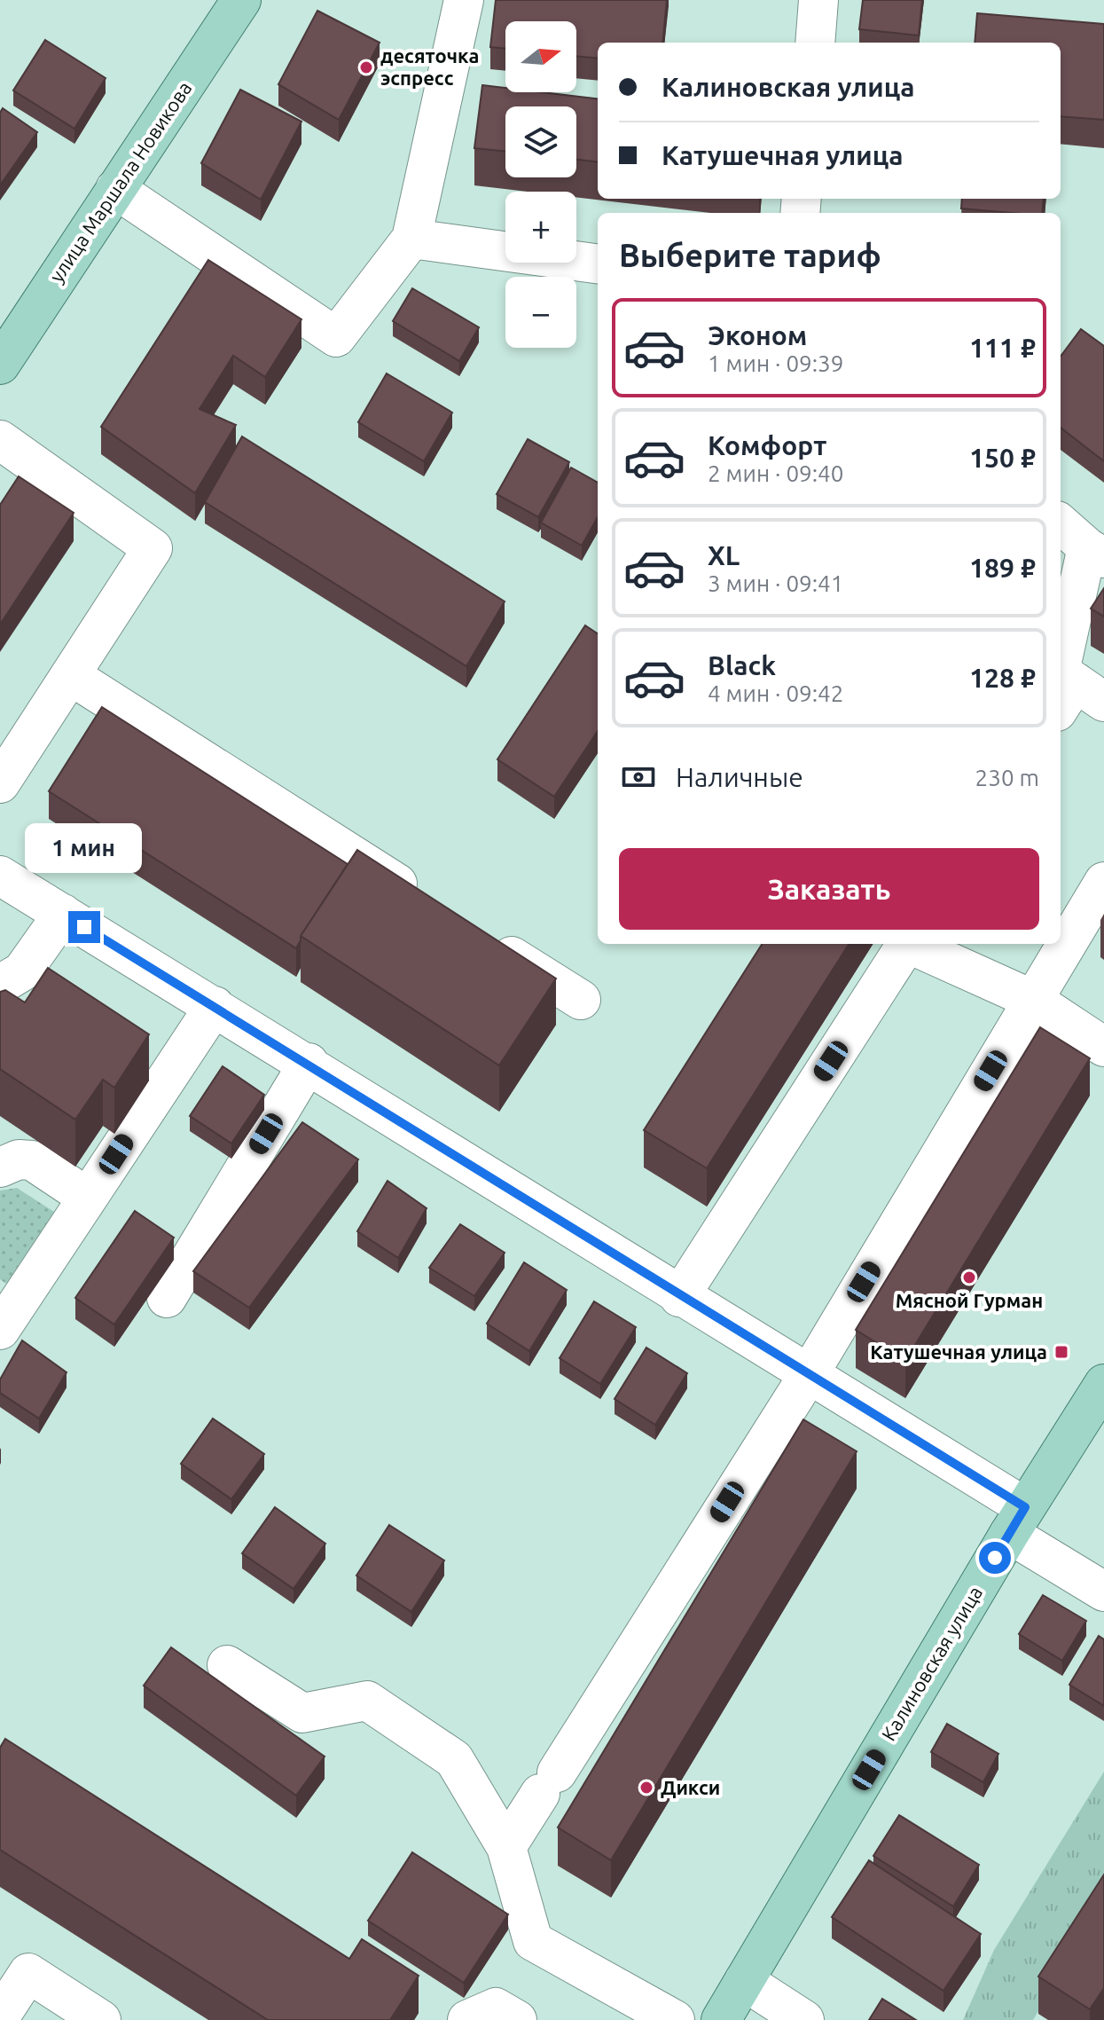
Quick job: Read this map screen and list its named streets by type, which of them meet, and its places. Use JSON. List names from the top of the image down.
{
  "streets": {
    "main road": ["улица Маршала Новикова", "Калиновская улица"]
  },
  "places": {
    "other": ["десяточка эспресс", "Мясной Гурман", "Дикси"],
    "transit": ["Катушечная улица"]
  },
  "north": "right",
  "page": {
    "map_buttons": ["+", "−"],
    "banner": ["Калиновская улица", "Катушечная улица"],
    "heading": "Выберите тариф",
    "list": [
      {
        "name": "Эконом",
        "note": "1 мин · 09:39",
        "value": "111 ₽"
      },
      {
        "name": "Комфорт",
        "note": "2 мин · 09:40",
        "value": "150 ₽"
      },
      {
        "name": "XL",
        "note": "3 мин · 09:41",
        "value": "189 ₽"
      },
      {
        "name": "Black",
        "note": "4 мин · 09:42",
        "value": "128 ₽"
      }
    ],
    "pay": ["Наличные", "230 m"],
    "bubble": "1 мин",
    "buttons": "Заказать"
  }
}
